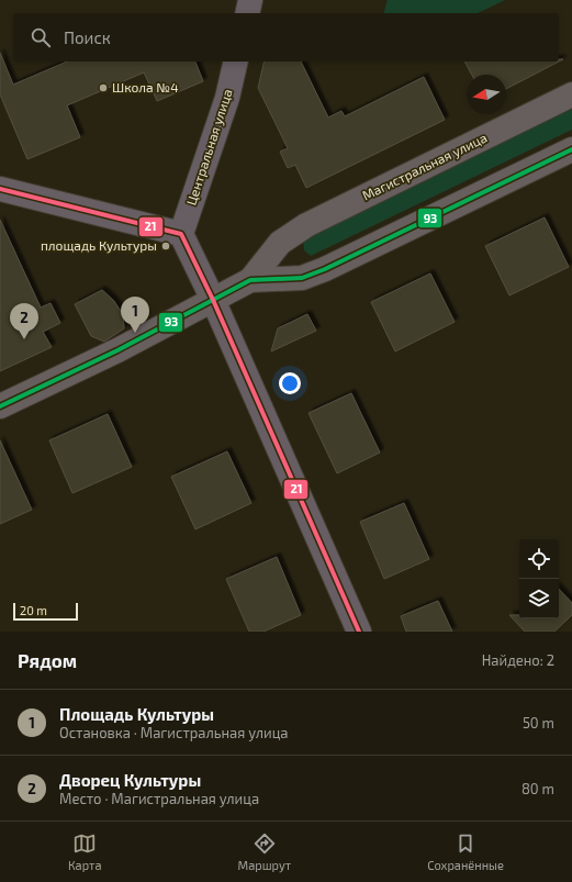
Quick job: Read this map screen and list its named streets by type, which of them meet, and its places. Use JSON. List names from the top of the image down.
{
  "streets": {
    "main road": ["Магистральная улица"],
    "street": ["Центральная улица"]
  },
  "places": ["Школа №4", "площадь Культуры"],
  "lines": ["transit line 93", "transit line 21"],
  "scale_bar": "20 m",
  "north": "left",
  "page": {
    "search": "Поиск",
    "pins": ["1", "2"],
    "scale": "20 m",
    "heading": ["Рядом", "Найдено: 2"],
    "list": [
      {
        "mark": "1",
        "name": "Площадь Культуры",
        "note": "Остановка · Магистральная улица",
        "value": "50 m"
      },
      {
        "mark": "2",
        "name": "Дворец Культуры",
        "note": "Место · Магистральная улица",
        "value": "80 m"
      }
    ],
    "nav": ["Карта", "Маршрут", "Сохранённые"]
  }
}
